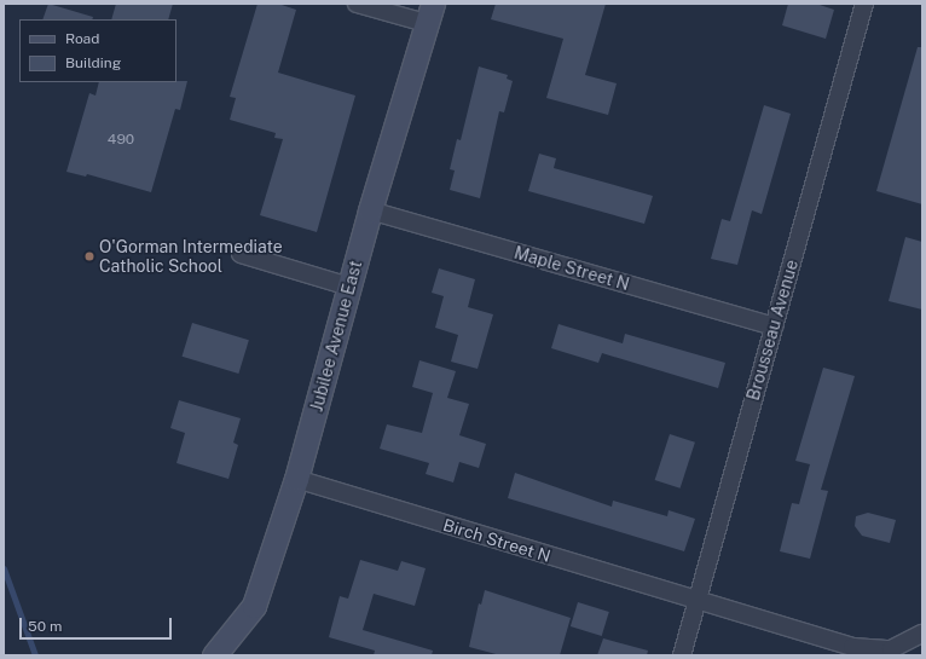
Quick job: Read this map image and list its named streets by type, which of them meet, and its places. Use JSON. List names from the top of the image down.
{
  "streets": {
    "main road": ["Jubilee Avenue East"],
    "street": ["Maple Street N", "Brousseau Avenue", "Birch Street N"]
  },
  "crossings": [
    ["Maple Street N", "Brousseau Avenue"],
    ["Maple Street N", "Jubilee Avenue East"],
    ["Brousseau Avenue", "Birch Street N"],
    ["Jubilee Avenue East", "Birch Street N"]
  ],
  "places": ["O'Gorman Intermediate Catholic School"],
  "house_numbers": ["490"],
  "legend": ["Road", "Building"],
  "scale_bar": "50 m"
}
